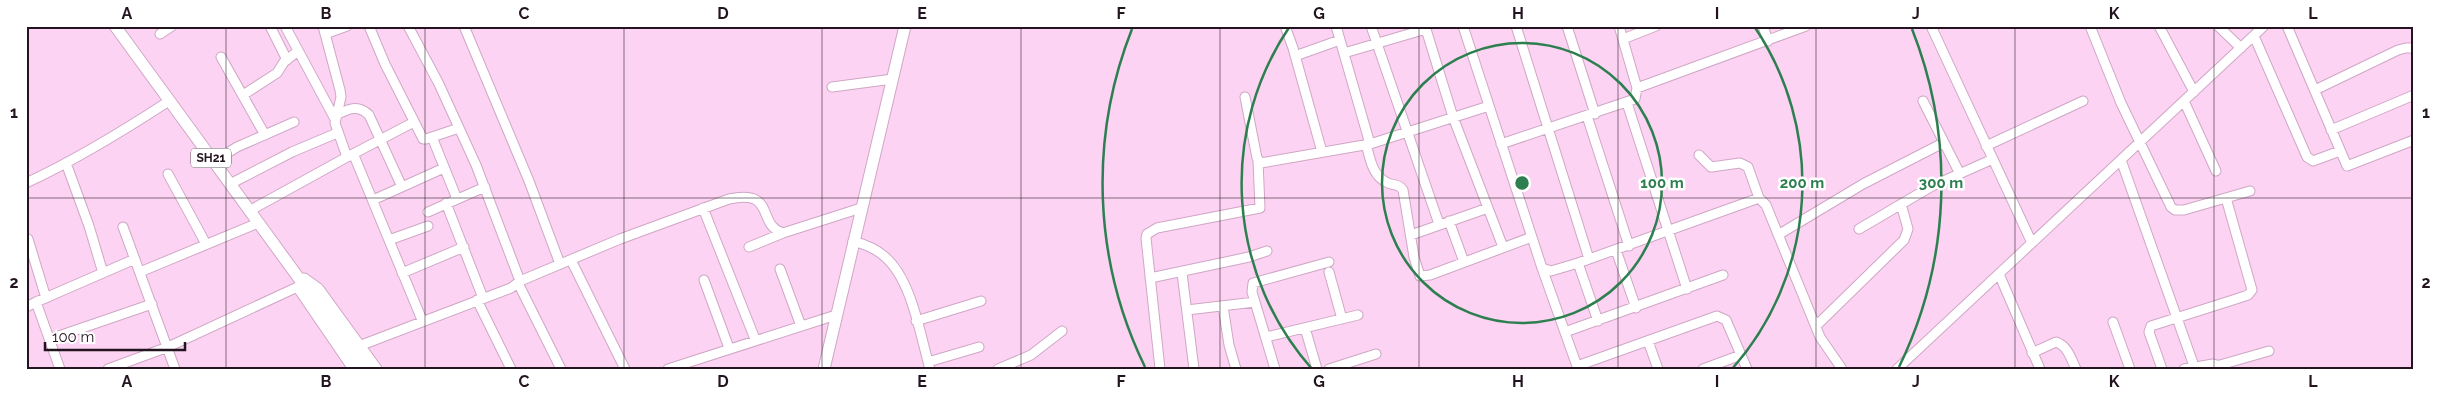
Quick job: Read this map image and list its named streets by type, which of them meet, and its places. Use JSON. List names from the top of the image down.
{
  "streets": {
    "main road": ["SH21"]
  },
  "scale_bar": "100 m",
  "grid": {
    "columns": [
      "A",
      "B",
      "C",
      "D",
      "E",
      "F",
      "G",
      "H",
      "I",
      "J",
      "K",
      "L"
    ],
    "rows": ["1", "2"]
  },
  "rings": ["100 m", "200 m", "300 m"]
}
